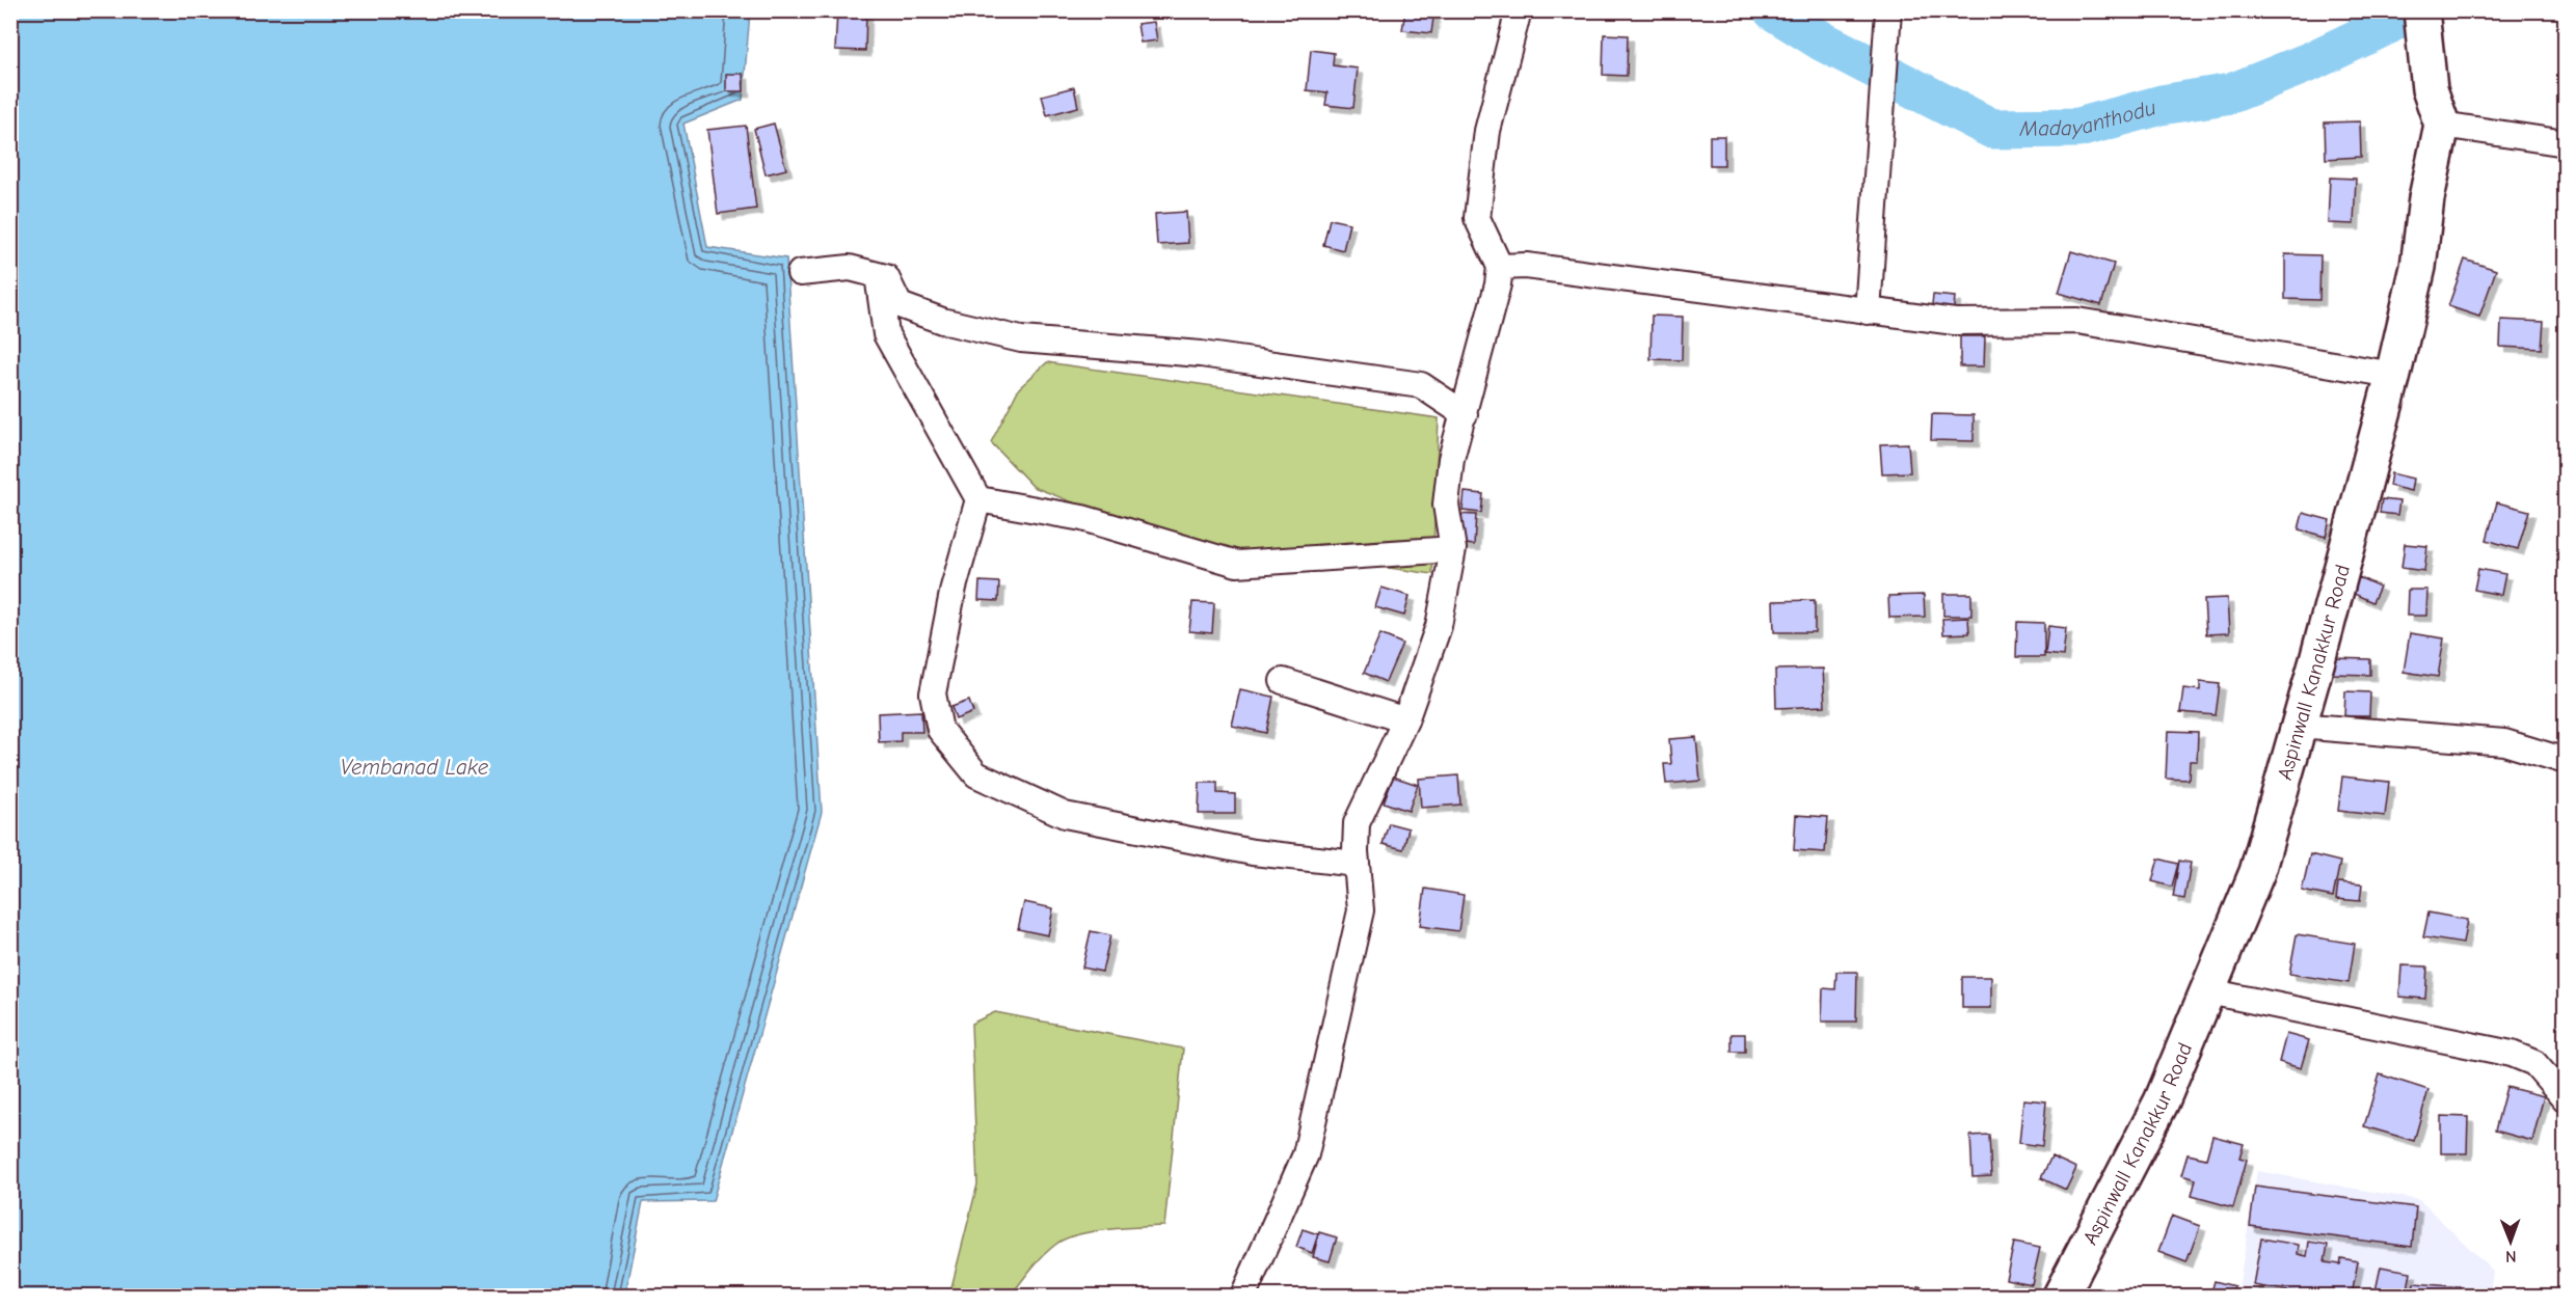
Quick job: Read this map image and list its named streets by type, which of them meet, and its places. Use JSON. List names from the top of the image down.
{
  "streets": {
    "main road": ["Aspinwall Kanakkur Road"]
  },
  "water": ["Madayanthodu", "Vembanad Lake"],
  "north": "bottom"
}
